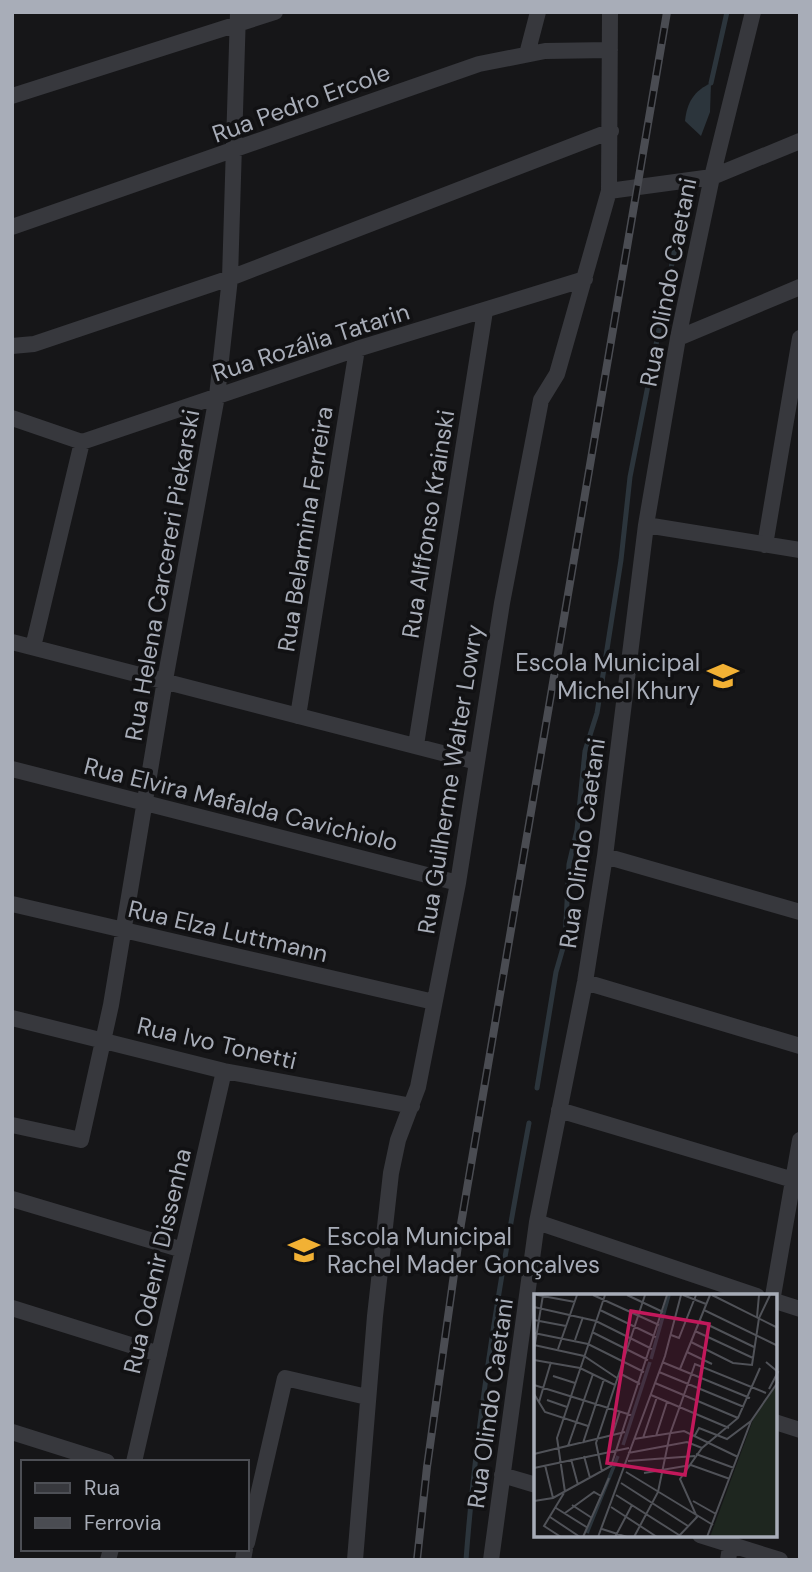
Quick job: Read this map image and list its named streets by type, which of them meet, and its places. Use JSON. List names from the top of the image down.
{
  "streets": {
    "street": [
      "Rua Pedro Ercole",
      "Rua Olindo Caetani",
      "Rua Rozália Tatarin",
      "Rua Alffonso Krainski",
      "Rua Belarmina Ferreira",
      "Rua Helena Carcereri Piekarski",
      "Rua Guilherme Walter Lowry",
      "Rua Elvira Mafalda Cavichiolo",
      "Rua Elza Luttmann",
      "Rua Ivo Tonetti",
      "Rua Odenir Dissenha"
    ]
  },
  "crossings": [
    ["Rua Pedro Ercole", "Rua Helena Carcereri Piekarski"],
    ["Rua Pedro Ercole", "Rua Guilherme Walter Lowry"],
    ["Rua Rozália Tatarin", "Rua Alffonso Krainski"],
    ["Rua Rozália Tatarin", "Rua Belarmina Ferreira"],
    ["Rua Rozália Tatarin", "Rua Helena Carcereri Piekarski"],
    ["Rua Rozália Tatarin", "Rua Guilherme Walter Lowry"],
    ["Rua Helena Carcereri Piekarski", "Rua Elvira Mafalda Cavichiolo"],
    ["Rua Helena Carcereri Piekarski", "Rua Elza Luttmann"],
    ["Rua Helena Carcereri Piekarski", "Rua Ivo Tonetti"],
    ["Rua Guilherme Walter Lowry", "Rua Elvira Mafalda Cavichiolo"],
    ["Rua Guilherme Walter Lowry", "Rua Elza Luttmann"],
    ["Rua Guilherme Walter Lowry", "Rua Ivo Tonetti"],
    ["Rua Ivo Tonetti", "Rua Odenir Dissenha"]
  ],
  "places": {
    "school or university": ["Escola Municipal Michel Khury", "Escola Municipal Rachel Mader Gonçalves"]
  },
  "legend": ["Rua", "Ferrovia"]
}
